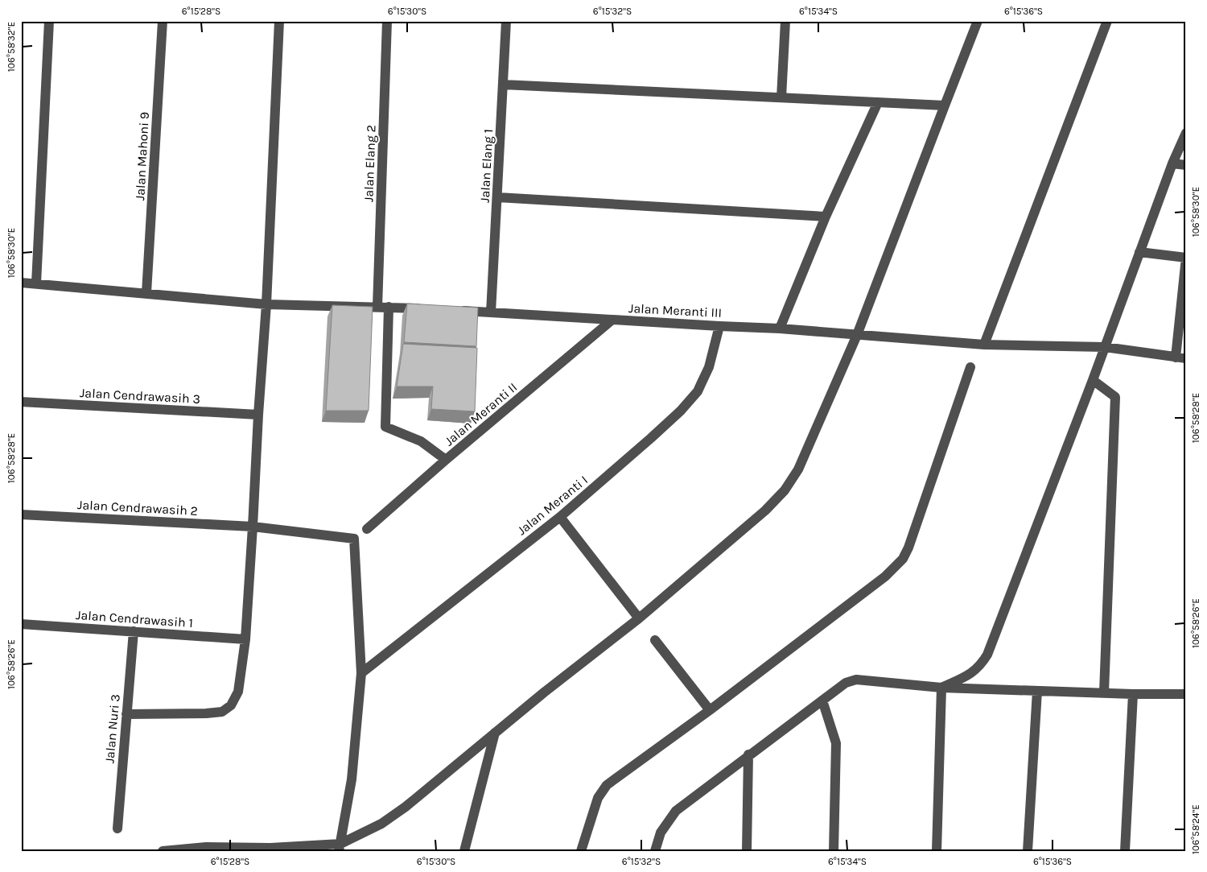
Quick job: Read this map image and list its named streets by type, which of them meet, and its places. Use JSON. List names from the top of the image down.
{
  "streets": {
    "street": [
      "Jalan Mahoni 9",
      "Jalan Elang 2",
      "Jalan Elang 1",
      "Jalan Meranti III",
      "Jalan Cendrawasih 3",
      "Jalan Meranti II",
      "Jalan Meranti I",
      "Jalan Cendrawasih 2",
      "Jalan Cendrawasih 1",
      "Jalan Nuri 3"
    ]
  },
  "crossings": [
    ["Jalan Elang 1", "Jalan Meranti III"],
    ["Jalan Meranti III", "Jalan Meranti II"],
    ["Jalan Meranti III", "Jalan Meranti I"],
    ["Jalan Meranti I", "Jalan Cendrawasih 2"],
    ["Jalan Cendrawasih 1", "Jalan Nuri 3"]
  ],
  "coordinates": [
    "6°15'28\"S",
    "6°15'30\"S",
    "6°15'32\"S",
    "6°15'34\"S",
    "6°15'36\"S",
    "106°58'32\"E",
    "106°58'30\"E",
    "106°58'28\"E",
    "106°58'26\"E",
    "106°58'24\"E"
  ]
}
